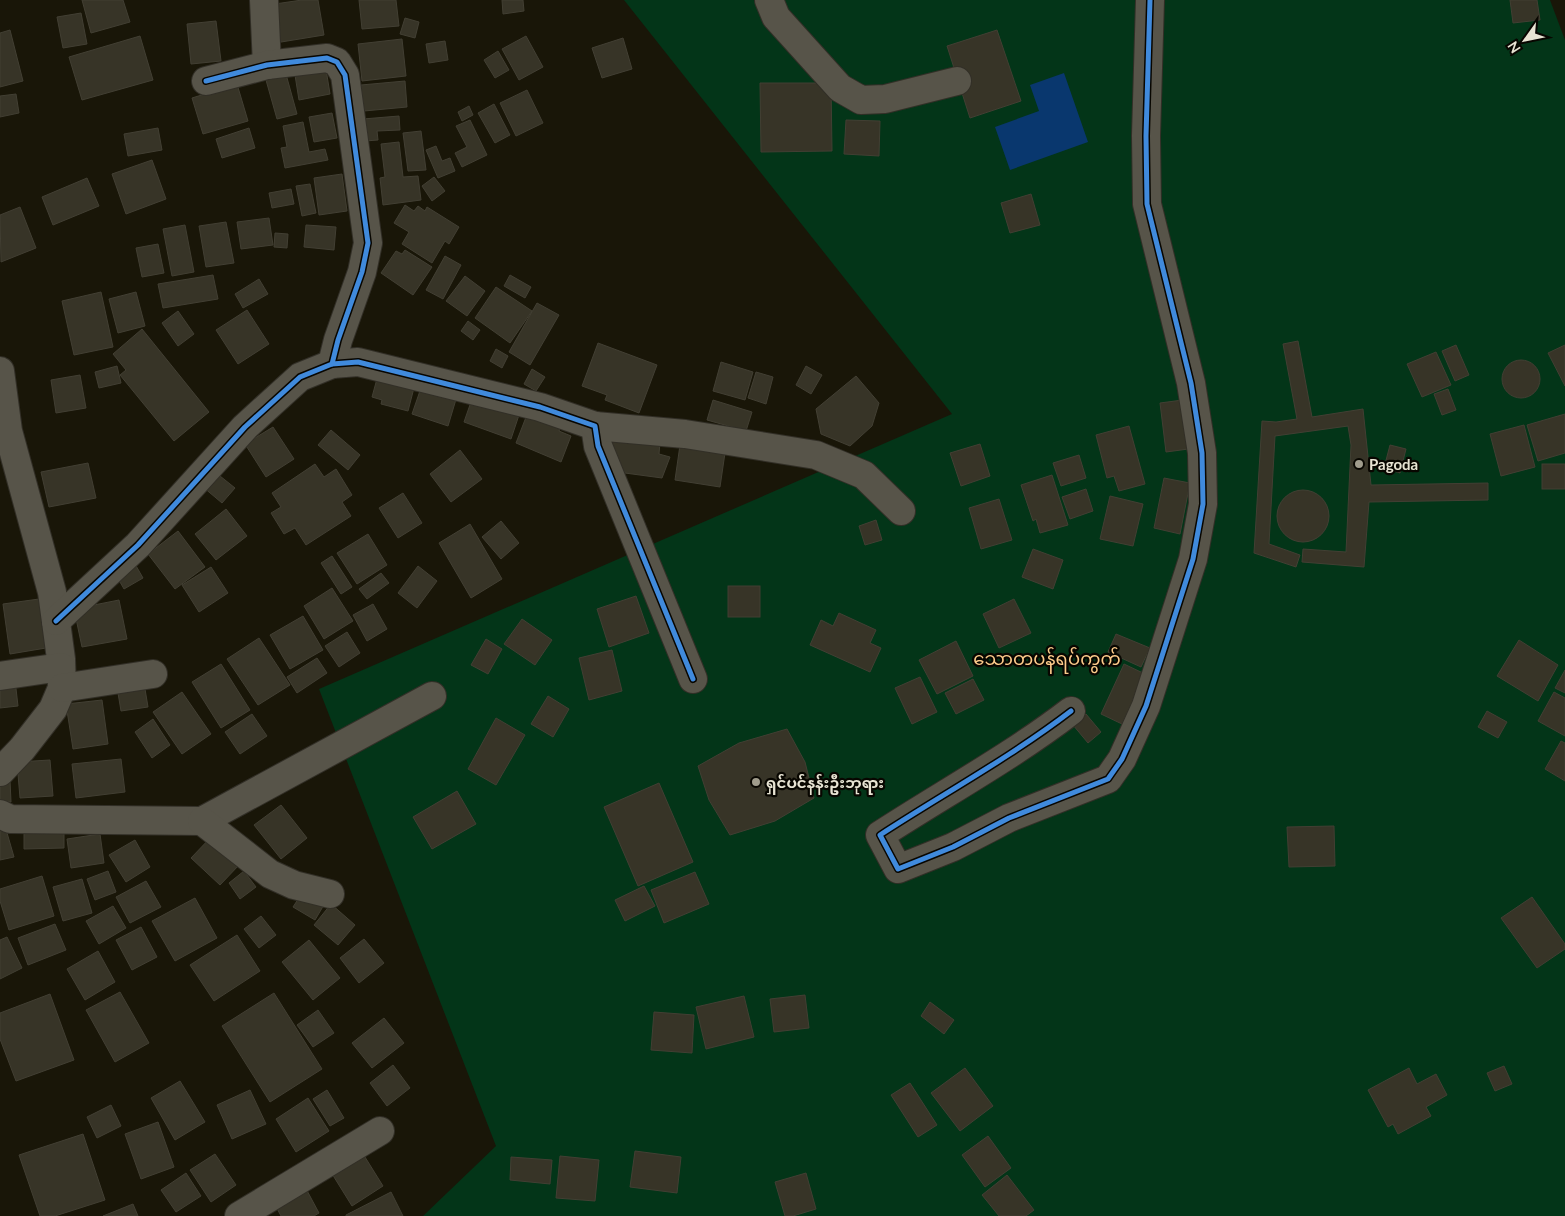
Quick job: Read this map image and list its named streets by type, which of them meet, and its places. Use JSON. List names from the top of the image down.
{
  "districts": ["သောတပန်ရပ်ကွက်"],
  "places": ["Pagoda", "ရှင်ပင်နန်းဦးဘုရား"],
  "north": "bottom left"
}
